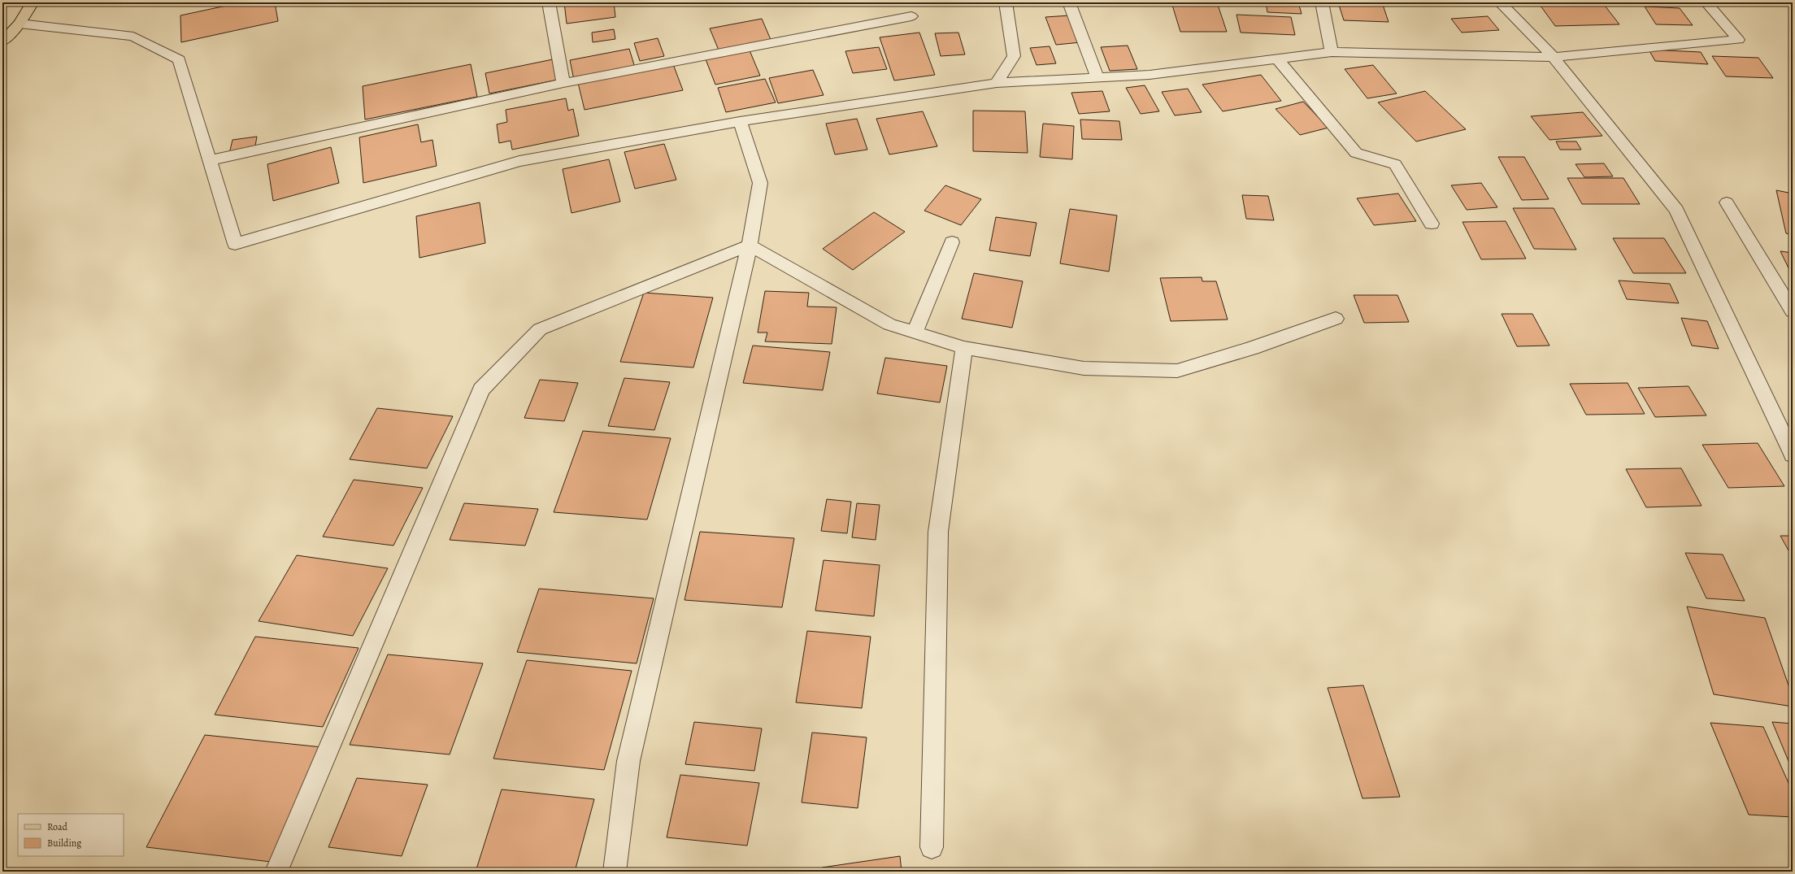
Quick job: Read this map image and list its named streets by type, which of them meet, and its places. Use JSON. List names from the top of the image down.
{
  "legend": ["Road", "Building"]
}
